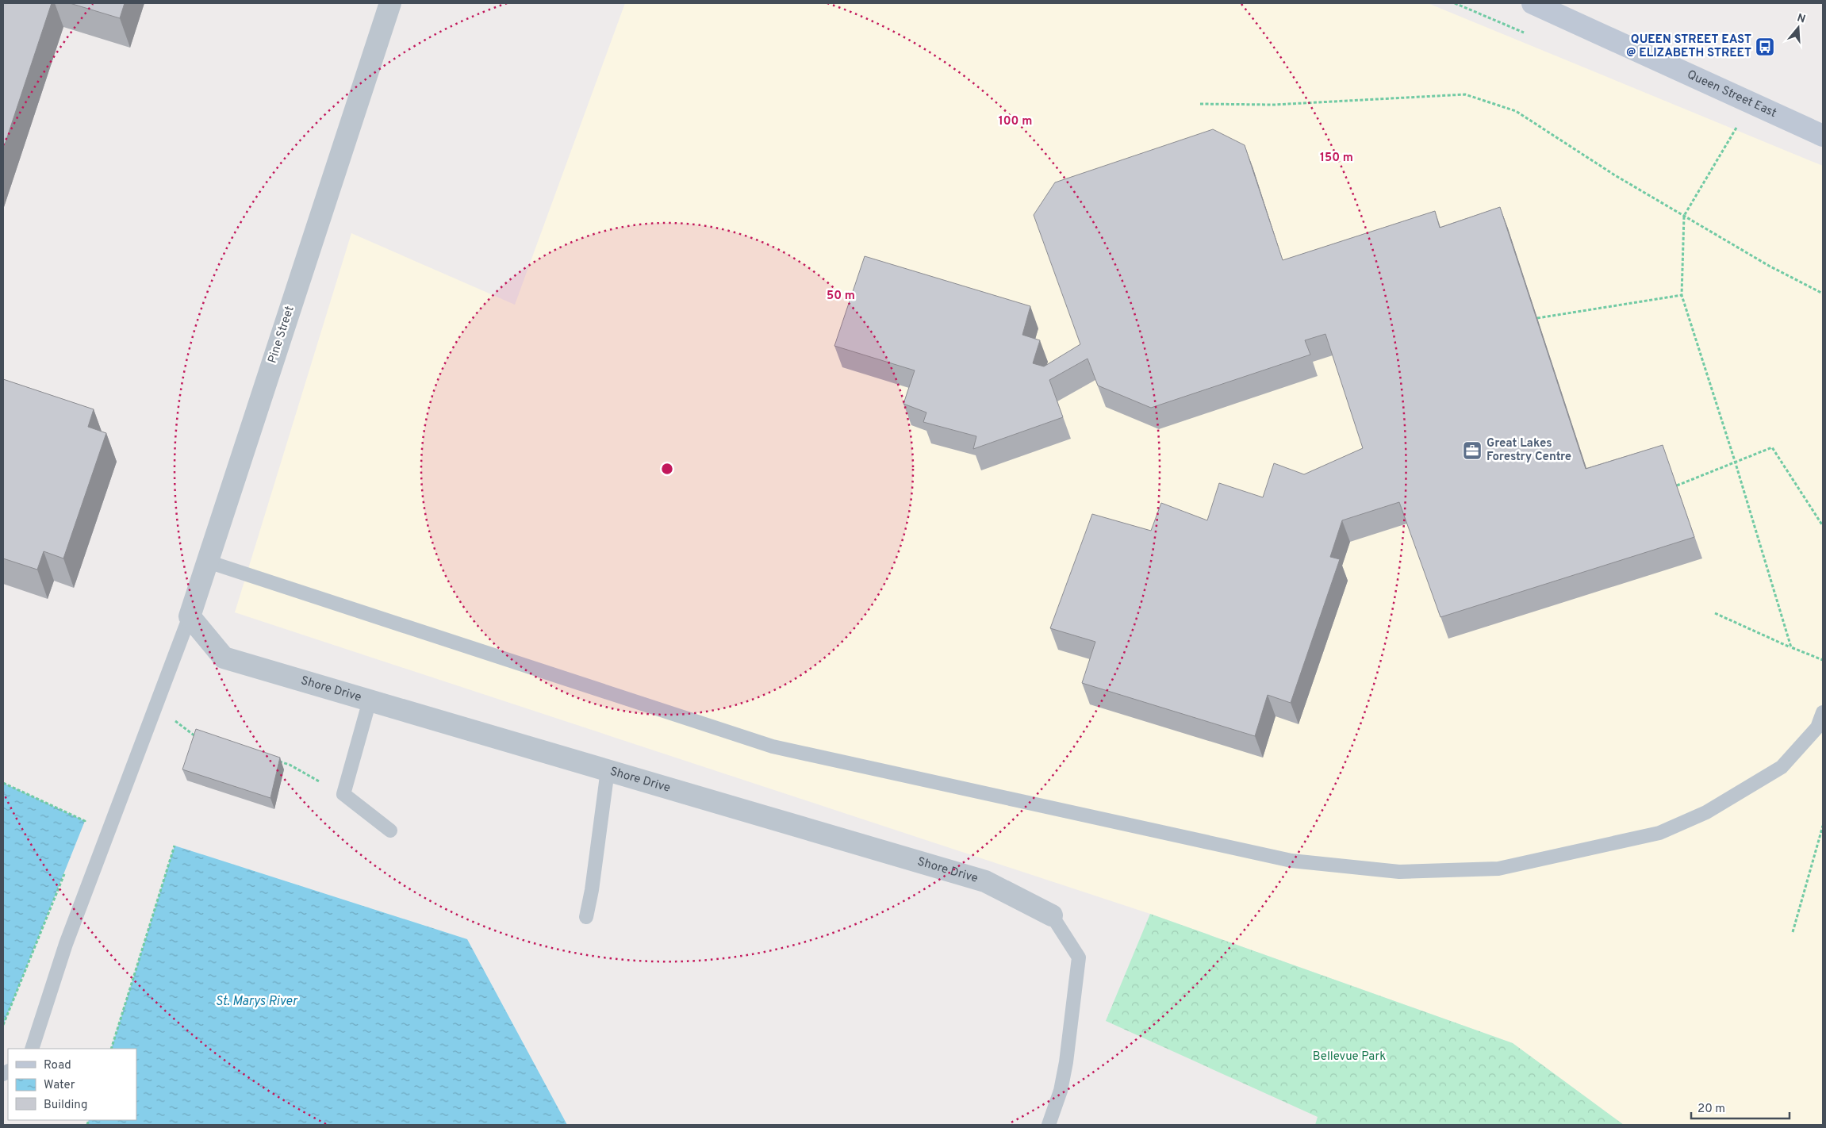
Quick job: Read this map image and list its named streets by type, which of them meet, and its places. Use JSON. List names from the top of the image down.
{
  "streets": {
    "main road": ["Queen Street East"],
    "street": ["Pine Street", "Shore Drive"]
  },
  "crossings": [
    ["Pine Street", "Shore Drive"]
  ],
  "water": ["St. Marys River"],
  "parks": ["Bellevue Park"],
  "places": {
    "bus stop": ["QUEEN STREET EAST @ ELIZABETH STREET"],
    "office": ["Great Lakes Forestry Centre"]
  },
  "legend": ["Road", "Water", "Building"],
  "scale_bar": "20 m",
  "north": "top",
  "rings": ["100 m", "150 m", "50 m"]
}
